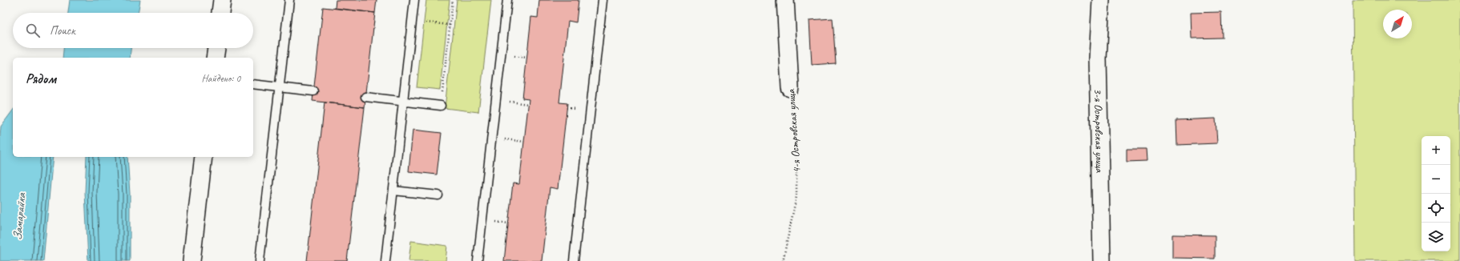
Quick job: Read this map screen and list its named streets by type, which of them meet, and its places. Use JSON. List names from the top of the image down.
{
  "streets": {
    "street": ["3-я Островская улица", "4-я Островская улица"]
  },
  "water": ["Замарайка"],
  "north": "top right",
  "page": {
    "search": "Поиск",
    "heading": ["Рядом", "Найдено: 0"],
    "map_buttons": ["+", "−"]
  }
}
